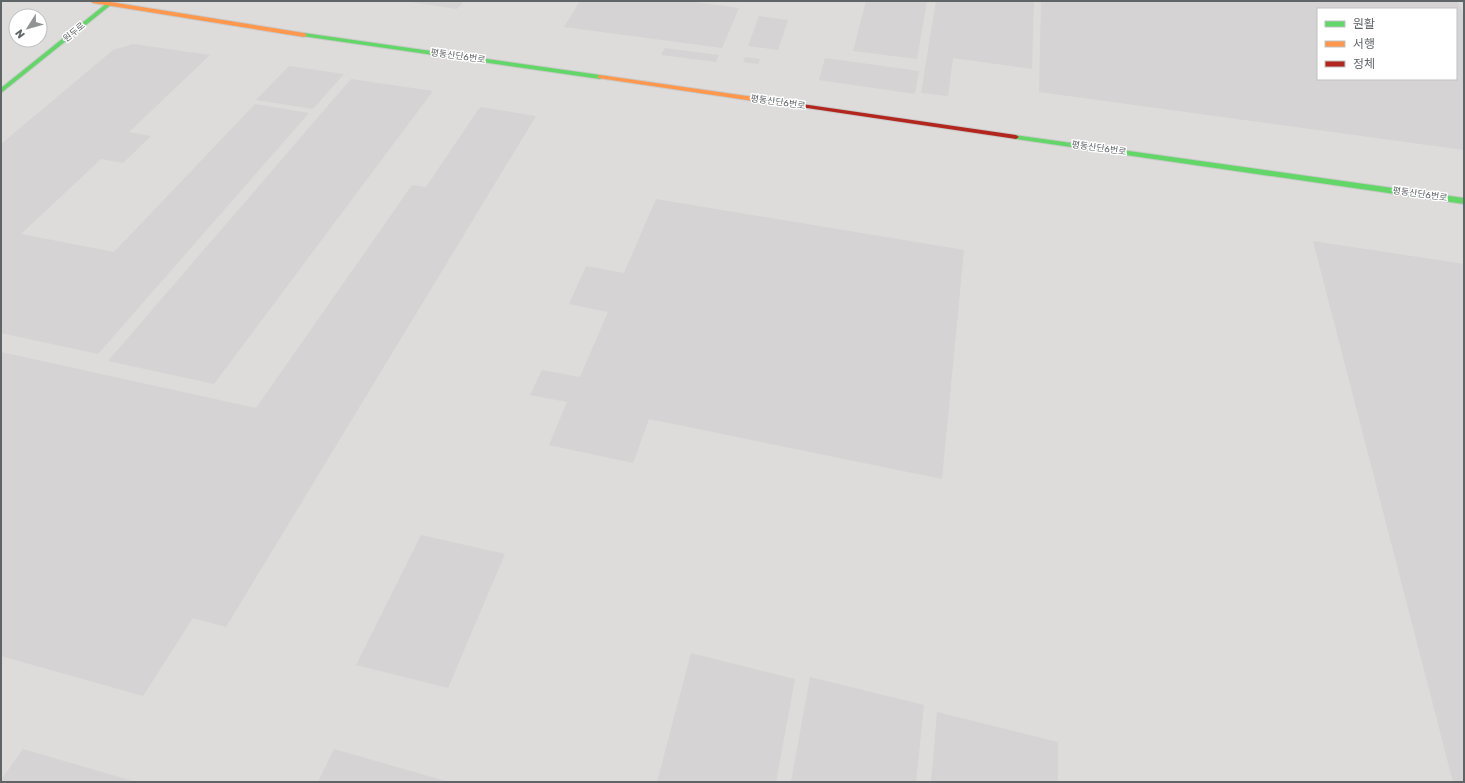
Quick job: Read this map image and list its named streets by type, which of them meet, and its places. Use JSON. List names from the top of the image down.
{
  "streets": {
    "street": ["원두로", "평동산단6번로"]
  },
  "crossings": [
    ["원두로", "평동산단6번로"]
  ],
  "legend": ["원활", "서행", "정체"],
  "north": "bottom left"
}
